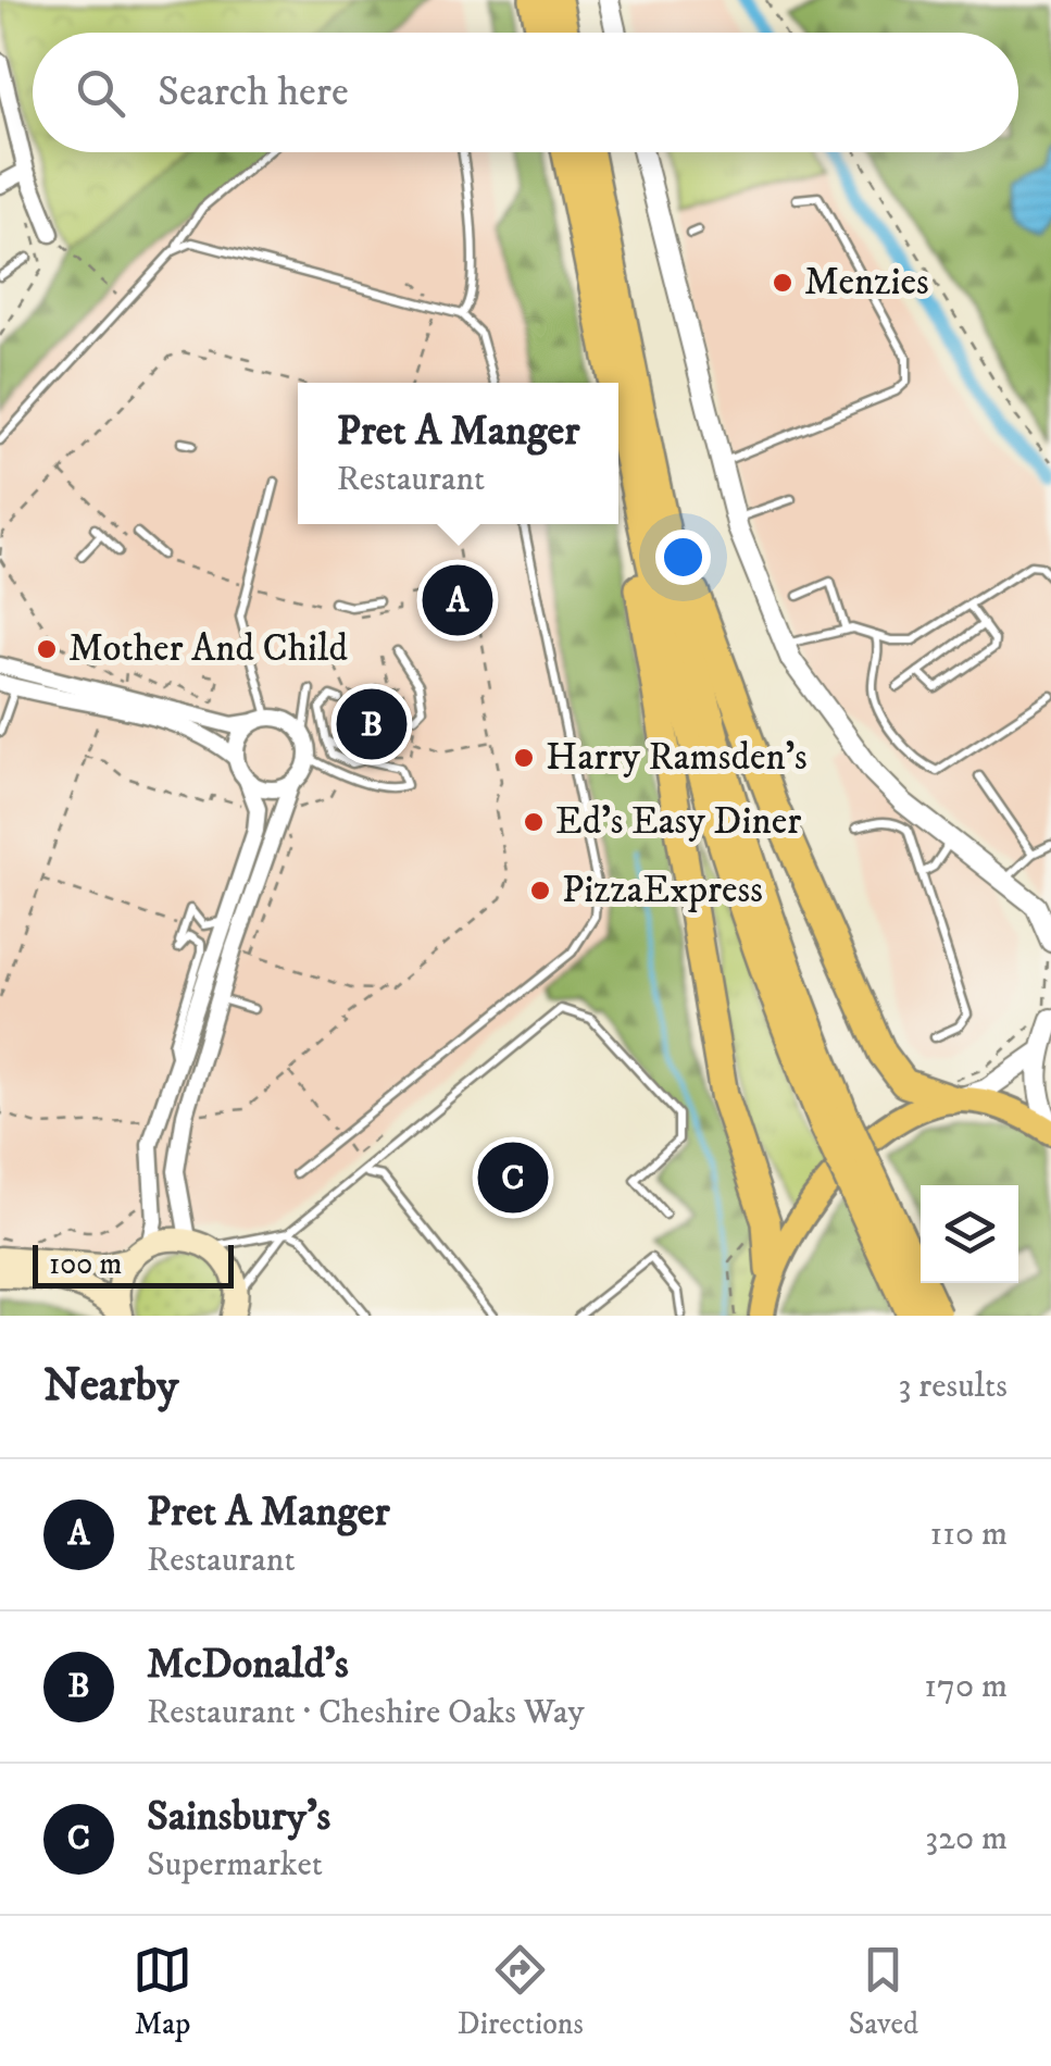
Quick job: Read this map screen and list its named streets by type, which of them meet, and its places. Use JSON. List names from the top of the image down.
{
  "places": [
    "Menzies",
    "Mother And Child",
    "Harry Ramsden's",
    "Ed's Easy Diner",
    "PizzaExpress"
  ],
  "scale_bar": "100 m",
  "page": {
    "search": "Search here",
    "popup": ["Pret A Manger", "Restaurant"],
    "pins": ["A", "B", "C"],
    "scale": "100 m",
    "heading": ["Nearby", "3 results"],
    "list": [
      {
        "mark": "A",
        "name": "Pret A Manger",
        "note": "Restaurant",
        "value": "110 m"
      },
      {
        "mark": "B",
        "name": "McDonald's",
        "note": "Restaurant · Cheshire Oaks Way",
        "value": "170 m"
      },
      {
        "mark": "C",
        "name": "Sainsbury's",
        "note": "Supermarket",
        "value": "320 m"
      }
    ],
    "nav": ["Map", "Directions", "Saved"]
  }
}
